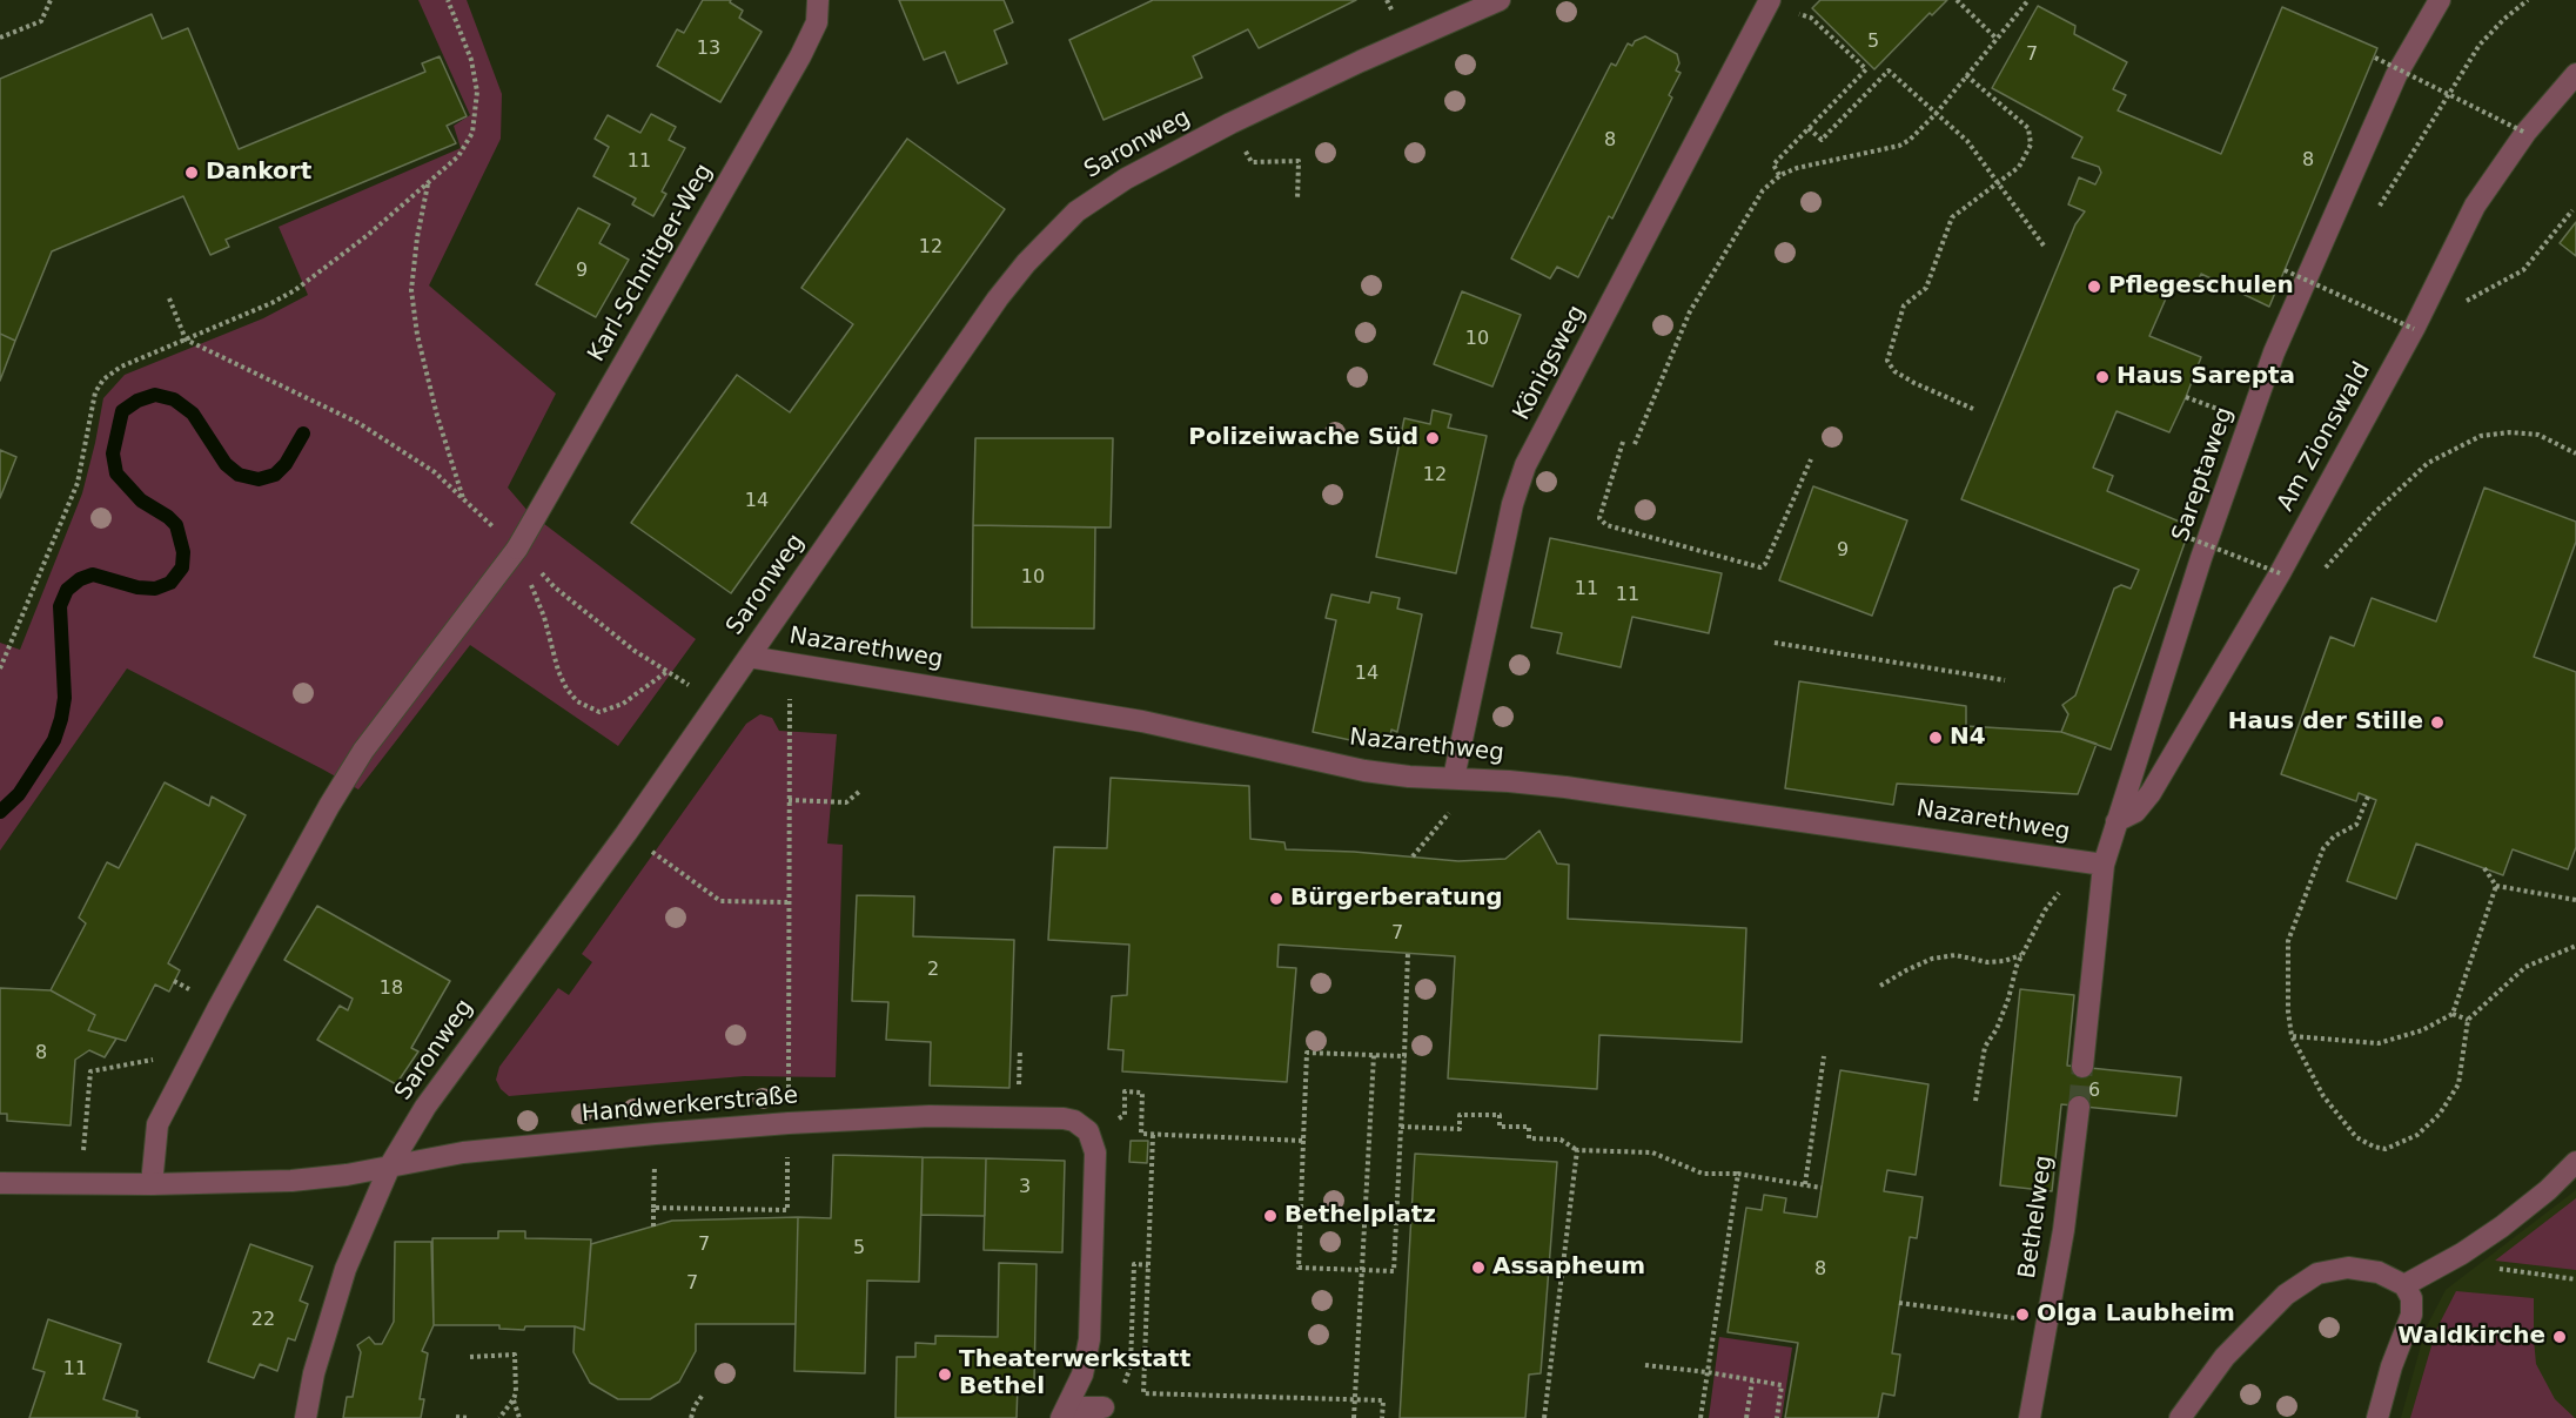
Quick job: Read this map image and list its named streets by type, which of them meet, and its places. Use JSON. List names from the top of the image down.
{
  "streets": {
    "street": [
      "Saronweg",
      "Karl-Schnitger-Weg",
      "Königsweg",
      "Am Zionswald",
      "Sareptaweg",
      "Nazarethweg",
      "Handwerkerstraße",
      "Bethelweg"
    ]
  },
  "crossings": [
    ["Saronweg", "Nazarethweg"],
    ["Saronweg", "Handwerkerstraße"],
    ["Karl-Schnitger-Weg", "Handwerkerstraße"],
    ["Königsweg", "Nazarethweg"],
    ["Am Zionswald", "Sareptaweg"],
    ["Sareptaweg", "Nazarethweg"]
  ],
  "places": [
    "Dankort",
    "Pflegeschulen",
    "Haus Sarepta",
    "Polizeiwache Süd",
    "Haus der Stille",
    "N4",
    "Bürgerberatung",
    "Bethelplatz",
    "Assapheum",
    "Olga Laubheim",
    "Waldkirche",
    "Theaterwerkstatt Bethel"
  ],
  "house_numbers": [
    "5",
    "13",
    "7",
    "8",
    "8",
    "11",
    "12",
    "9",
    "10",
    "12",
    "14",
    "9",
    "10",
    "11",
    "11",
    "14",
    "7",
    "2",
    "18",
    "8",
    "6",
    "3",
    "7",
    "5",
    "8",
    "7",
    "22",
    "11"
  ]
}
